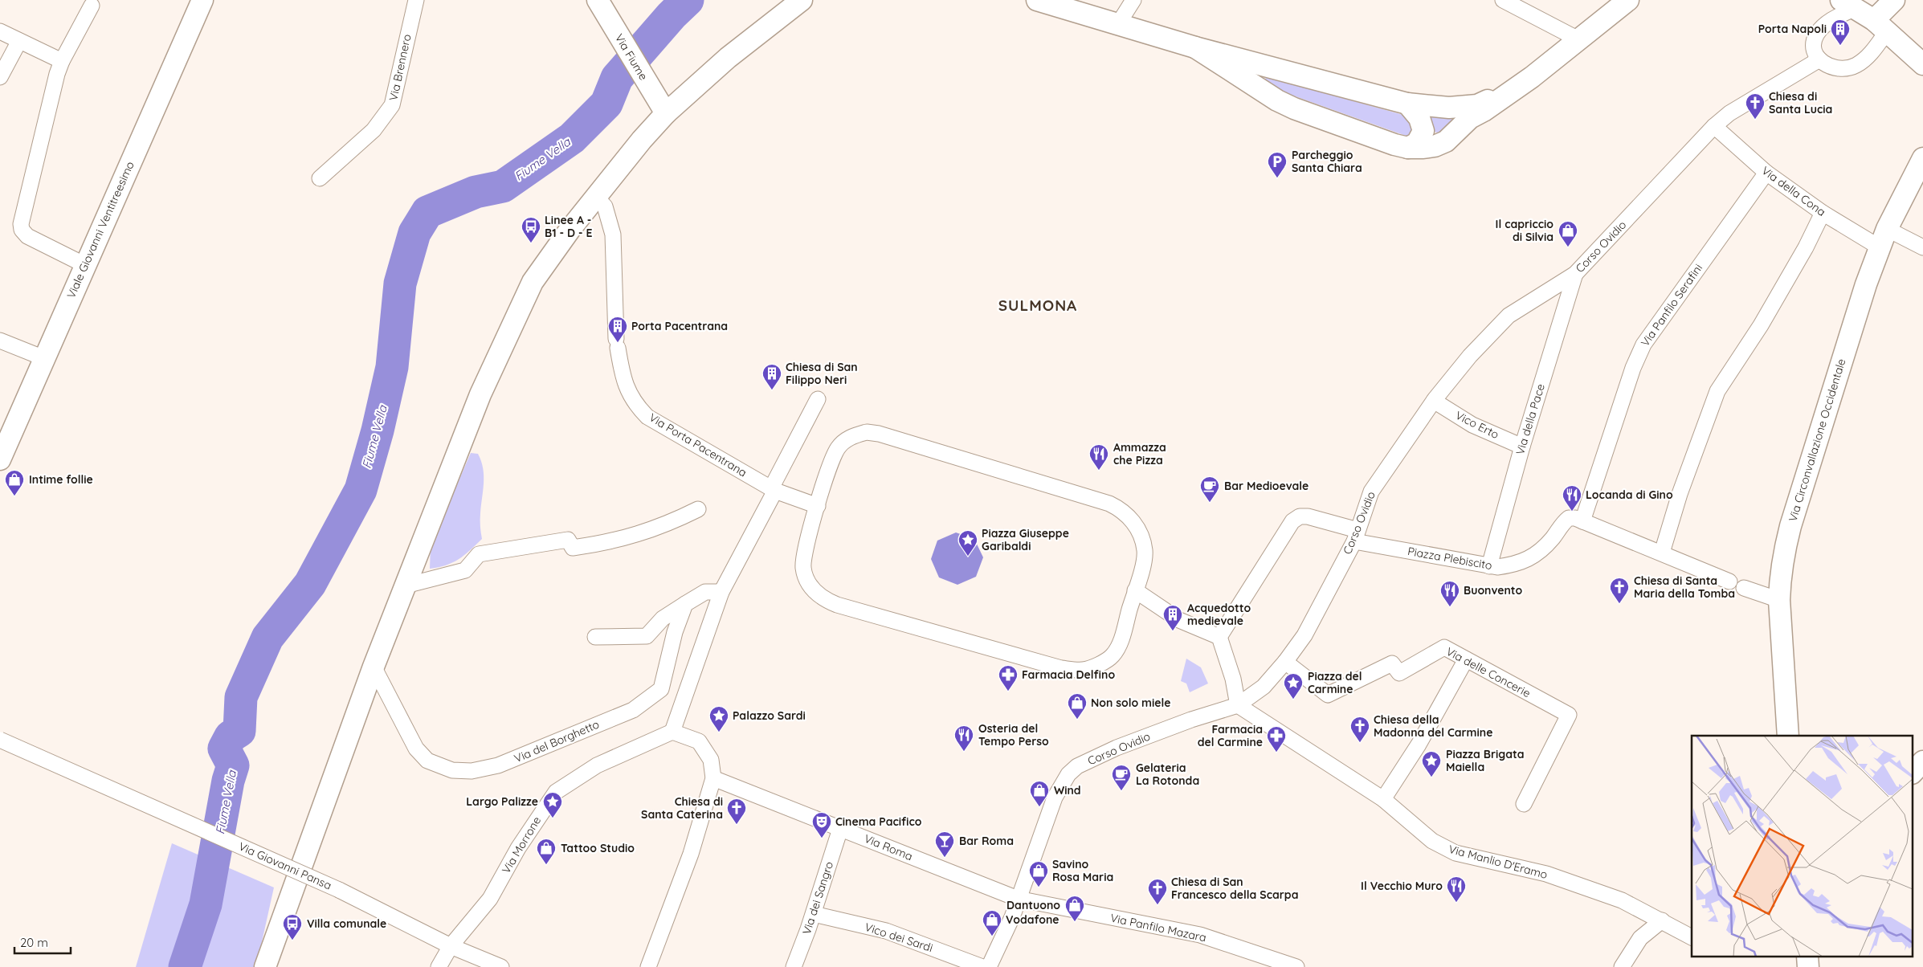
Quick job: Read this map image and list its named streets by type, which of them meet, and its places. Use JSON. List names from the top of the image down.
{
  "streets": {
    "street": [
      "Via Fiume",
      "Via Brennero",
      "Via della Cona",
      "Viale Giovanni Ventitreesimo",
      "Corso Ovidio",
      "Via Panfilo Serafini",
      "Via della Pace",
      "Vico Erto",
      "Via Circonvallazione Occidentale",
      "Via Porta Pacentrana",
      "Piazza Plebiscito",
      "Via delle Concerie",
      "Via del Borghetto",
      "Via Morrone",
      "Via Roma",
      "Via Manlio D'Eramo",
      "Via Giovanni Pansa",
      "Via dei Sangro",
      "Via Panfilo Mazara",
      "Vico dei Sardi"
    ]
  },
  "crossings": [
    ["Via della Cona", "Corso Ovidio"],
    ["Via della Cona", "Via Panfilo Serafini"],
    ["Via della Cona", "Via Circonvallazione Occidentale"],
    ["Corso Ovidio", "Via della Pace"],
    ["Corso Ovidio", "Vico Erto"],
    ["Corso Ovidio", "Piazza Plebiscito"],
    ["Corso Ovidio", "Via delle Concerie"],
    ["Corso Ovidio", "Via Roma"],
    ["Corso Ovidio", "Via Manlio D'Eramo"],
    ["Corso Ovidio", "Via Panfilo Mazara"],
    ["Via Panfilo Serafini", "Piazza Plebiscito"],
    ["Via della Pace", "Vico Erto"],
    ["Via della Pace", "Piazza Plebiscito"],
    ["Via Morrone", "Via Giovanni Pansa"],
    ["Via Roma", "Via dei Sangro"],
    ["Via Roma", "Via Panfilo Mazara"],
    ["Via dei Sangro", "Vico dei Sardi"]
  ],
  "districts": ["SULMONA"],
  "water": ["Fiume Vella"],
  "places": {
    "building": [
      "Porta Napoli",
      "Porta Pacentrana",
      "Chiesa di San Filippo Neri",
      "Acquedotto medievale"
    ],
    "church": [
      "Chiesa di Santa Lucia",
      "Chiesa di Santa Maria della Tomba",
      "Chiesa della Madonna del Carmine",
      "Chiesa di Santa Caterina",
      "Chiesa di San Francesco della Scarpa"
    ],
    "parking": ["Parcheggio Santa Chiara"],
    "bus stop": ["Linee A - B1 - D - E", "Villa comunale"],
    "shop": [
      "Il capriccio di Silvia",
      "Intime follie",
      "Non solo miele",
      "Wind",
      "Tattoo Studio",
      "Savino Rosa Maria",
      "Dantuono",
      "Vodafone"
    ],
    "restaurant": [
      "Ammazza che Pizza",
      "Locanda di Gino",
      "Buonvento",
      "Osteria del Tempo Perso",
      "Il Vecchio Muro"
    ],
    "cafe": ["Bar Medioevale", "Gelateria La Rotonda"],
    "place": [
      "Piazza Giuseppe Garibaldi",
      "Piazza del Carmine",
      "Palazzo Sardi",
      "Piazza Brigata Maiella",
      "Largo Palizze"
    ],
    "pharmacy": ["Farmacia Delfino", "Farmacia del Carmine"],
    "theatre": ["Cinema Pacifico"],
    "bar": ["Bar Roma"]
  },
  "scale_bar": "20 m"
}
